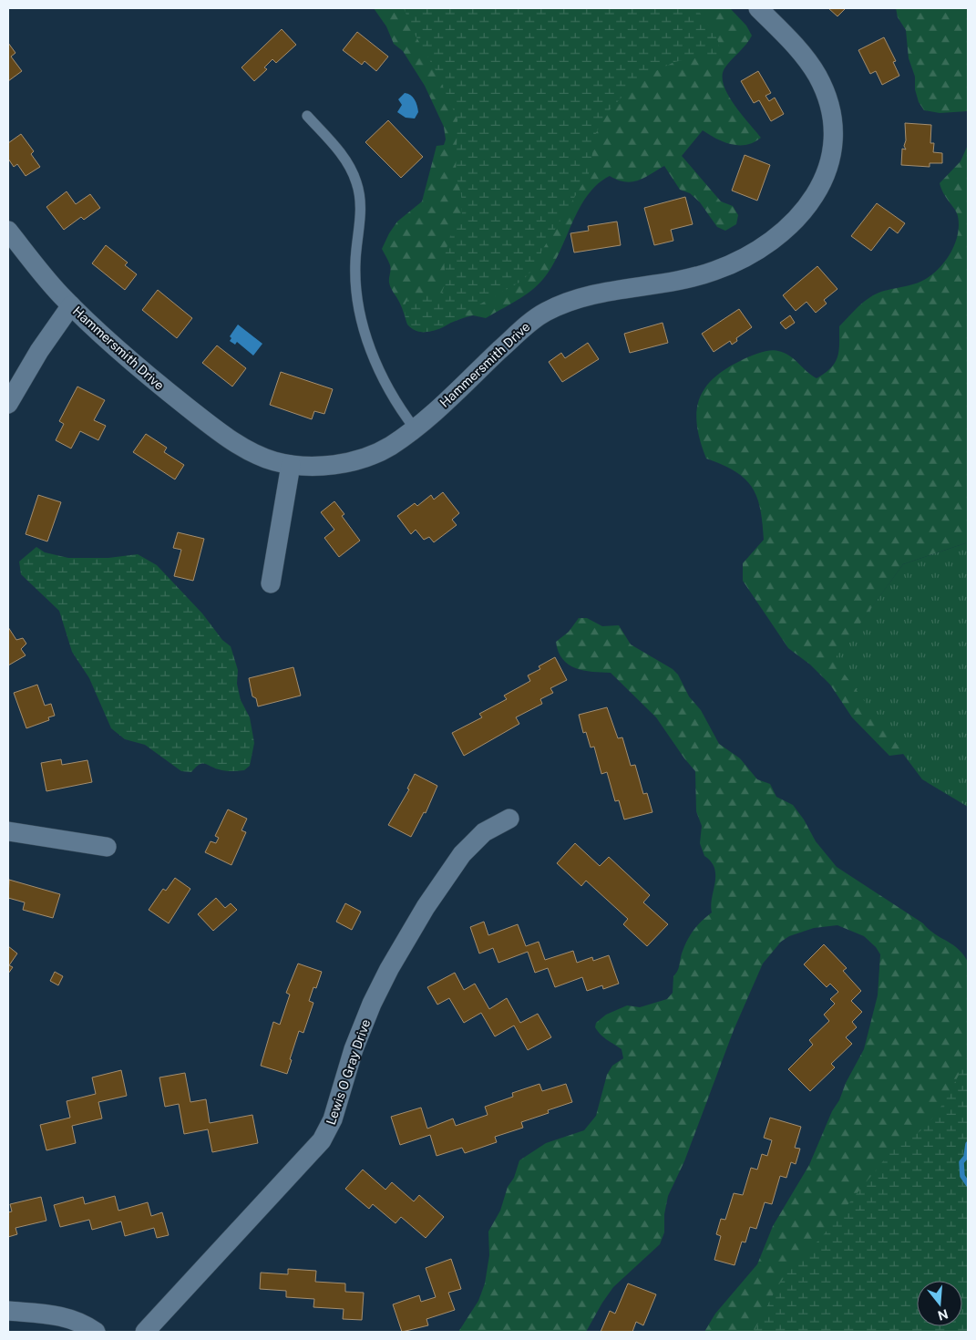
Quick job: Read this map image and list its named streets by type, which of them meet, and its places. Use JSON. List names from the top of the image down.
{
  "streets": {
    "street": ["Hammersmith Drive", "Lewis O Gray Drive"]
  },
  "north": "bottom"
}
